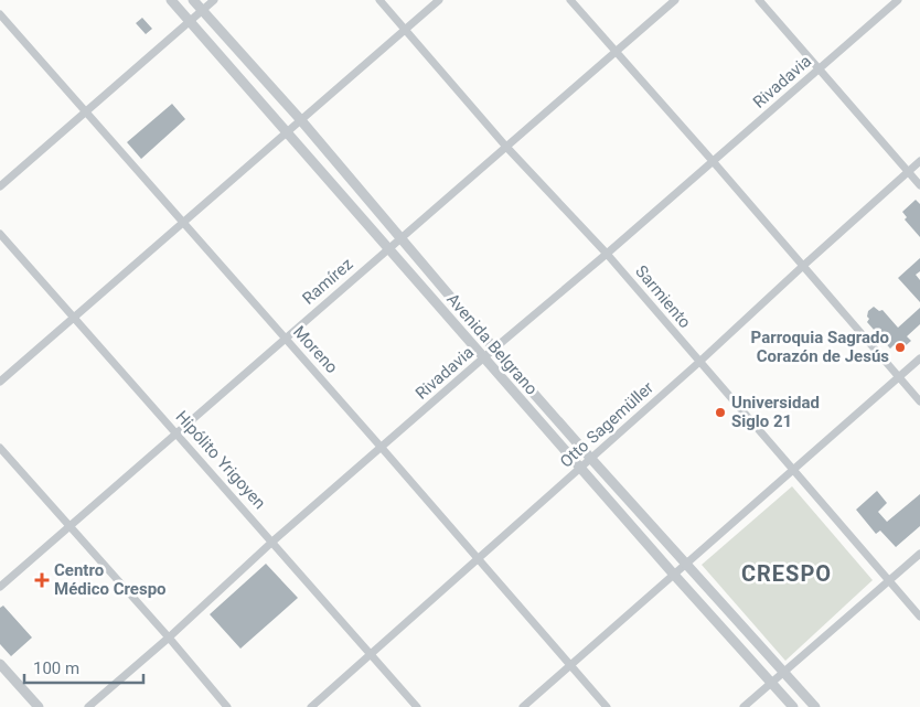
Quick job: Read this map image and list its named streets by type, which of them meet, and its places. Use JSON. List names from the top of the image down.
{
  "streets": {
    "street": [
      "Rivadavia",
      "Ramírez",
      "Sarmiento",
      "Avenida Belgrano",
      "Moreno",
      "Otto Sagemüller",
      "Hipólito Yrigoyen"
    ]
  },
  "crossings": [
    ["Rivadavia", "Sarmiento"],
    ["Rivadavia", "Avenida Belgrano"],
    ["Rivadavia", "Moreno"],
    ["Rivadavia", "Hipólito Yrigoyen"],
    ["Ramírez", "Sarmiento"],
    ["Ramírez", "Avenida Belgrano"],
    ["Ramírez", "Moreno"],
    ["Ramírez", "Hipólito Yrigoyen"],
    ["Sarmiento", "Otto Sagemüller"],
    ["Avenida Belgrano", "Otto Sagemüller"],
    ["Moreno", "Otto Sagemüller"],
    ["Otto Sagemüller", "Hipólito Yrigoyen"]
  ],
  "districts": ["CRESPO"],
  "places": {
    "other": ["Parroquia Sagrado Corazón de Jesús", "Universidad Siglo 21"],
    "health": ["Centro Médico Crespo"]
  },
  "scale_bar": "100 m"
}
